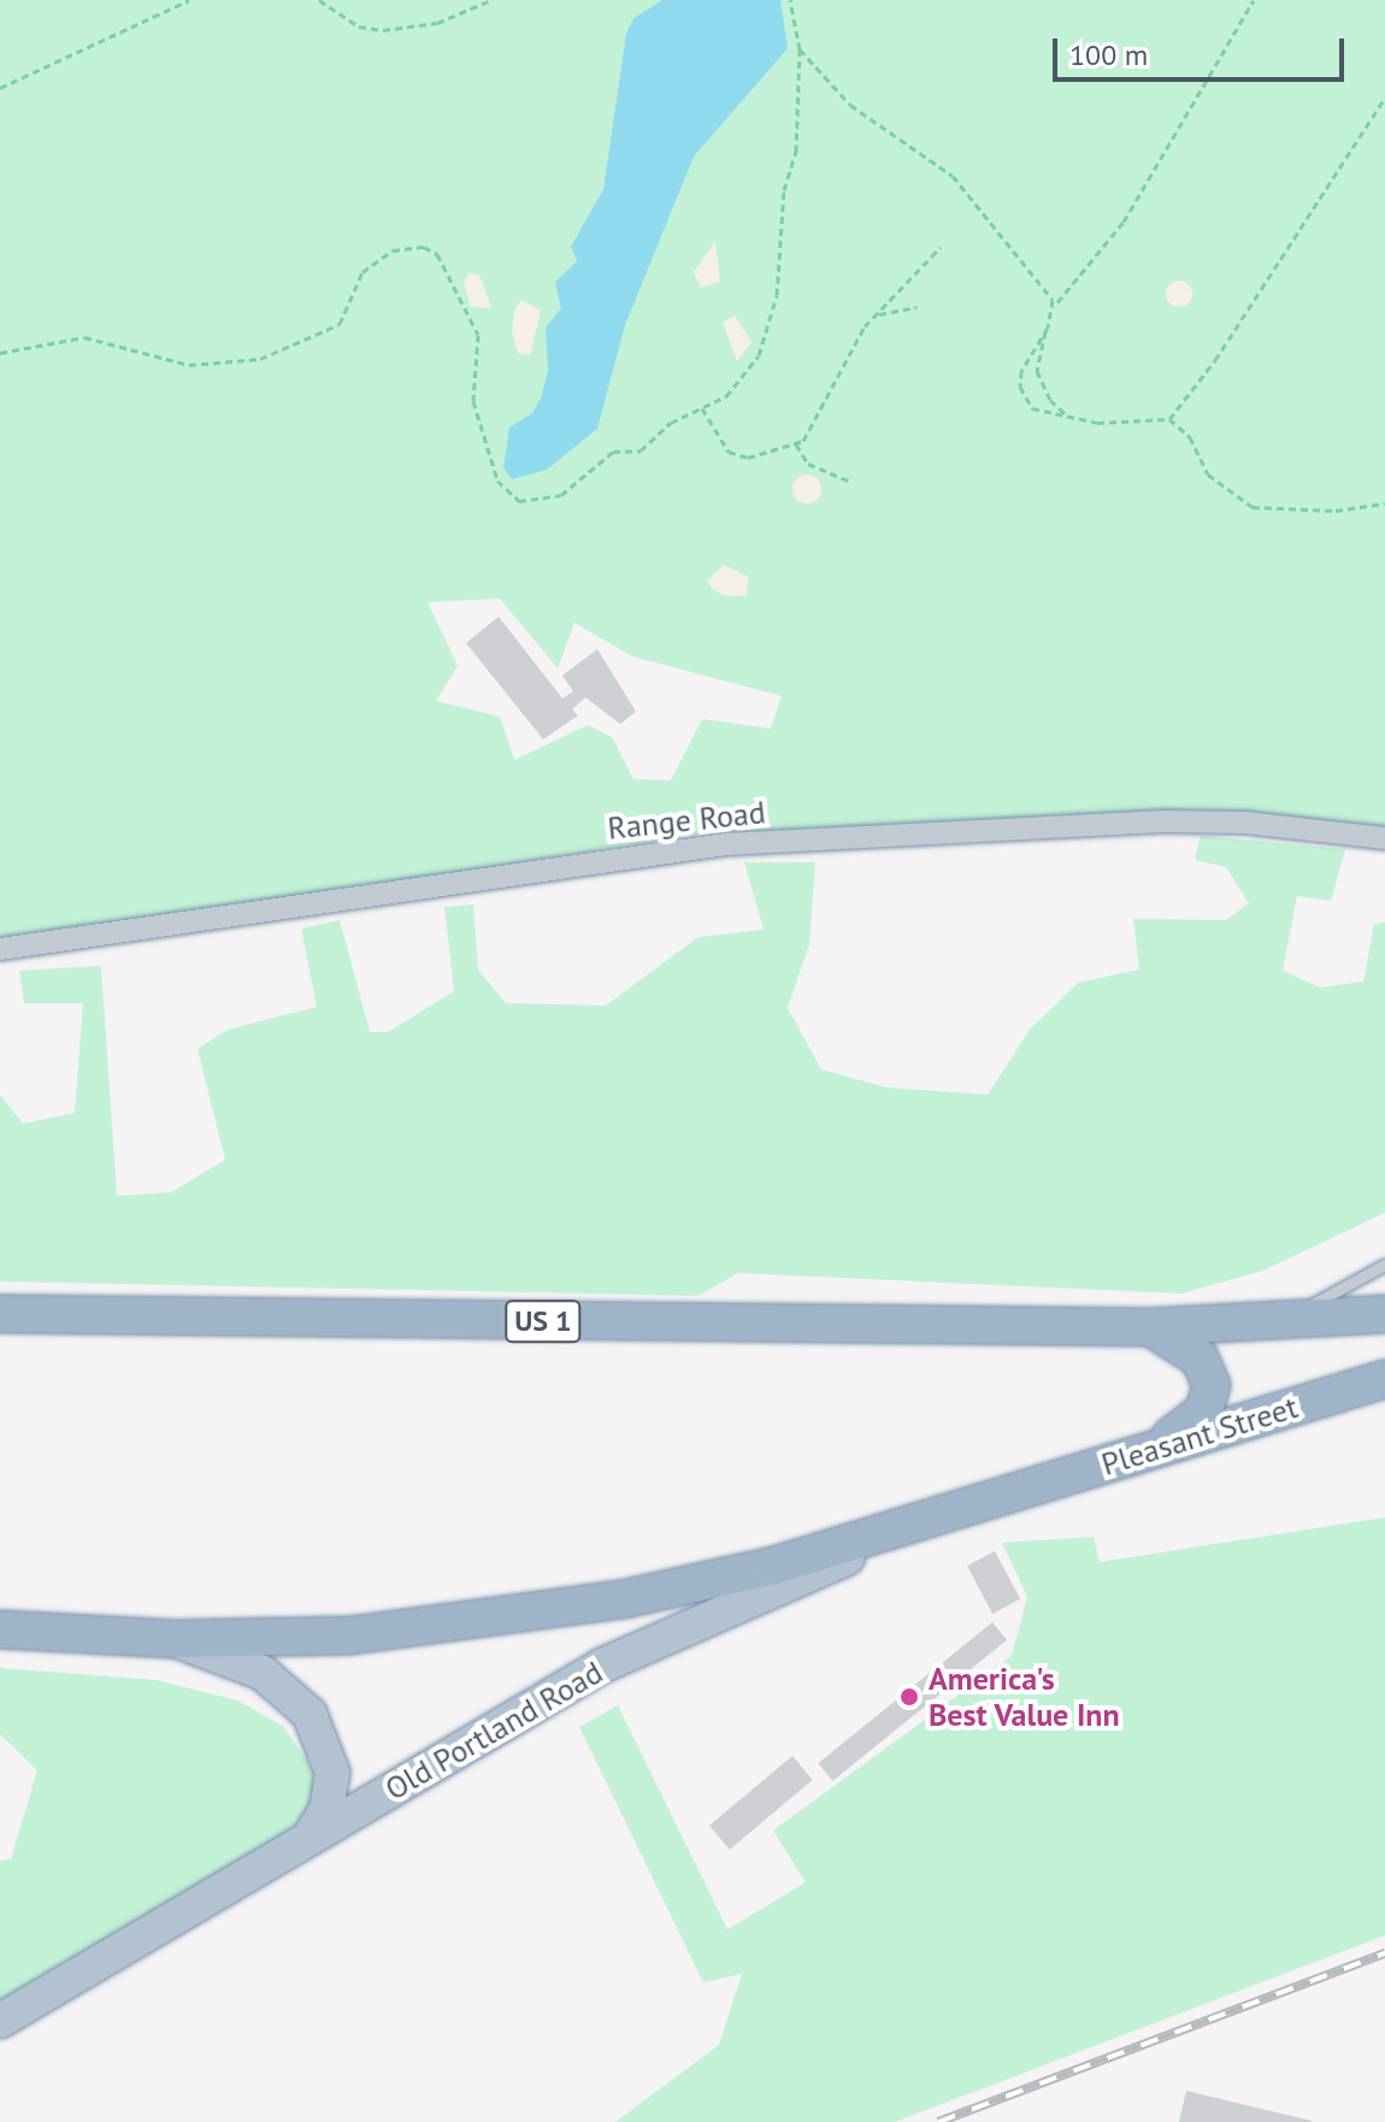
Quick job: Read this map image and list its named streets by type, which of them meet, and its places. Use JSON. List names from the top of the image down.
{
  "streets": {
    "highway": ["US 1", "Pleasant Street"],
    "main road": ["Old Portland Road"],
    "street": ["Range Road"]
  },
  "crossings": [
    ["Pleasant Street", "Old Portland Road"]
  ],
  "places": ["America's Best Value Inn"],
  "scale_bar": "100 m"
}
